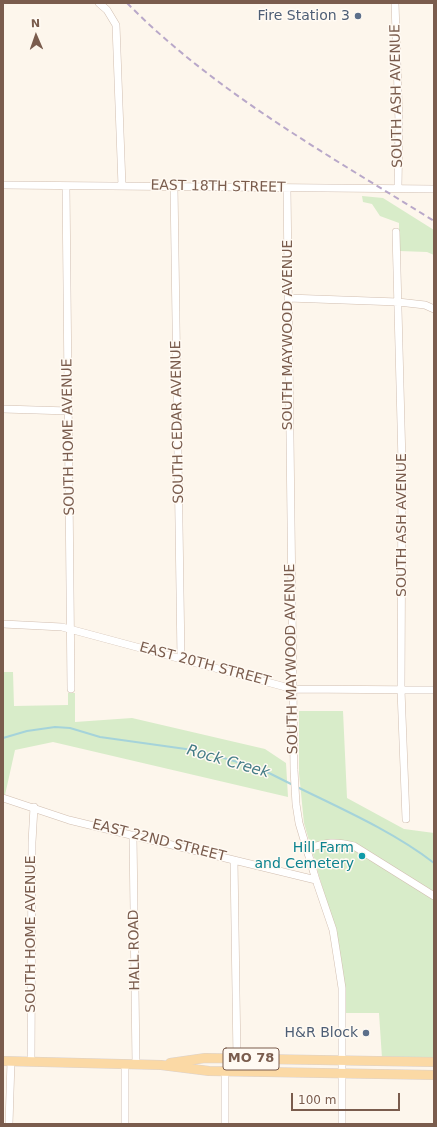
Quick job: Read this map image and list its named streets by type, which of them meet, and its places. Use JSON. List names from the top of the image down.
{
  "streets": {
    "main road": ["MO 78"],
    "street": [
      "SOUTH ASH AVENUE",
      "EAST 18TH STREET",
      "SOUTH MAYWOOD AVENUE",
      "SOUTH CEDAR AVENUE",
      "SOUTH HOME AVENUE",
      "EAST 20TH STREET",
      "EAST 22ND STREET",
      "HALL ROAD"
    ]
  },
  "crossings": [
    ["SOUTH ASH AVENUE", "EAST 18TH STREET"],
    ["SOUTH ASH AVENUE", "EAST 20TH STREET"],
    ["EAST 18TH STREET", "SOUTH MAYWOOD AVENUE"],
    ["EAST 18TH STREET", "SOUTH CEDAR AVENUE"],
    ["EAST 18TH STREET", "SOUTH HOME AVENUE"],
    ["SOUTH MAYWOOD AVENUE", "EAST 20TH STREET"],
    ["SOUTH MAYWOOD AVENUE", "EAST 22ND STREET"],
    ["SOUTH MAYWOOD AVENUE", "MO 78"],
    ["SOUTH CEDAR AVENUE", "EAST 20TH STREET"],
    ["SOUTH HOME AVENUE", "EAST 20TH STREET"],
    ["SOUTH HOME AVENUE", "EAST 22ND STREET"],
    ["SOUTH HOME AVENUE", "MO 78"],
    ["EAST 22ND STREET", "HALL ROAD"],
    ["HALL ROAD", "MO 78"]
  ],
  "water": ["Rock Creek"],
  "places": ["Fire Station 3", "Hill Farm and Cemetery", "H&R Block"],
  "scale_bar": "100 m",
  "north": "top"
}
